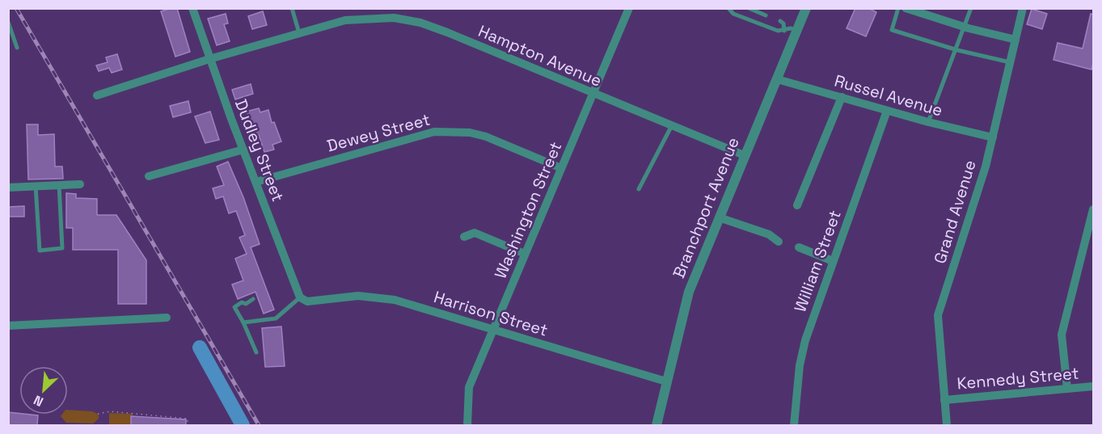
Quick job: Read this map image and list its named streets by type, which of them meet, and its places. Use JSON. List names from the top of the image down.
{
  "streets": {
    "street": [
      "Hampton Avenue",
      "Russel Avenue",
      "Dewey Street",
      "Dudley Street",
      "Branchport Avenue",
      "Washington Street",
      "Grand Avenue",
      "William Street",
      "Harrison Street",
      "Kennedy Street"
    ]
  },
  "crossings": [
    ["Hampton Avenue", "Dudley Street"],
    ["Hampton Avenue", "Branchport Avenue"],
    ["Hampton Avenue", "Washington Street"],
    ["Russel Avenue", "Branchport Avenue"],
    ["Russel Avenue", "Grand Avenue"],
    ["Russel Avenue", "William Street"],
    ["Dewey Street", "Dudley Street"],
    ["Dewey Street", "Washington Street"],
    ["Dudley Street", "Harrison Street"],
    ["Branchport Avenue", "Harrison Street"],
    ["Washington Street", "Harrison Street"],
    ["Grand Avenue", "Kennedy Street"]
  ],
  "north": "bottom left"
}
